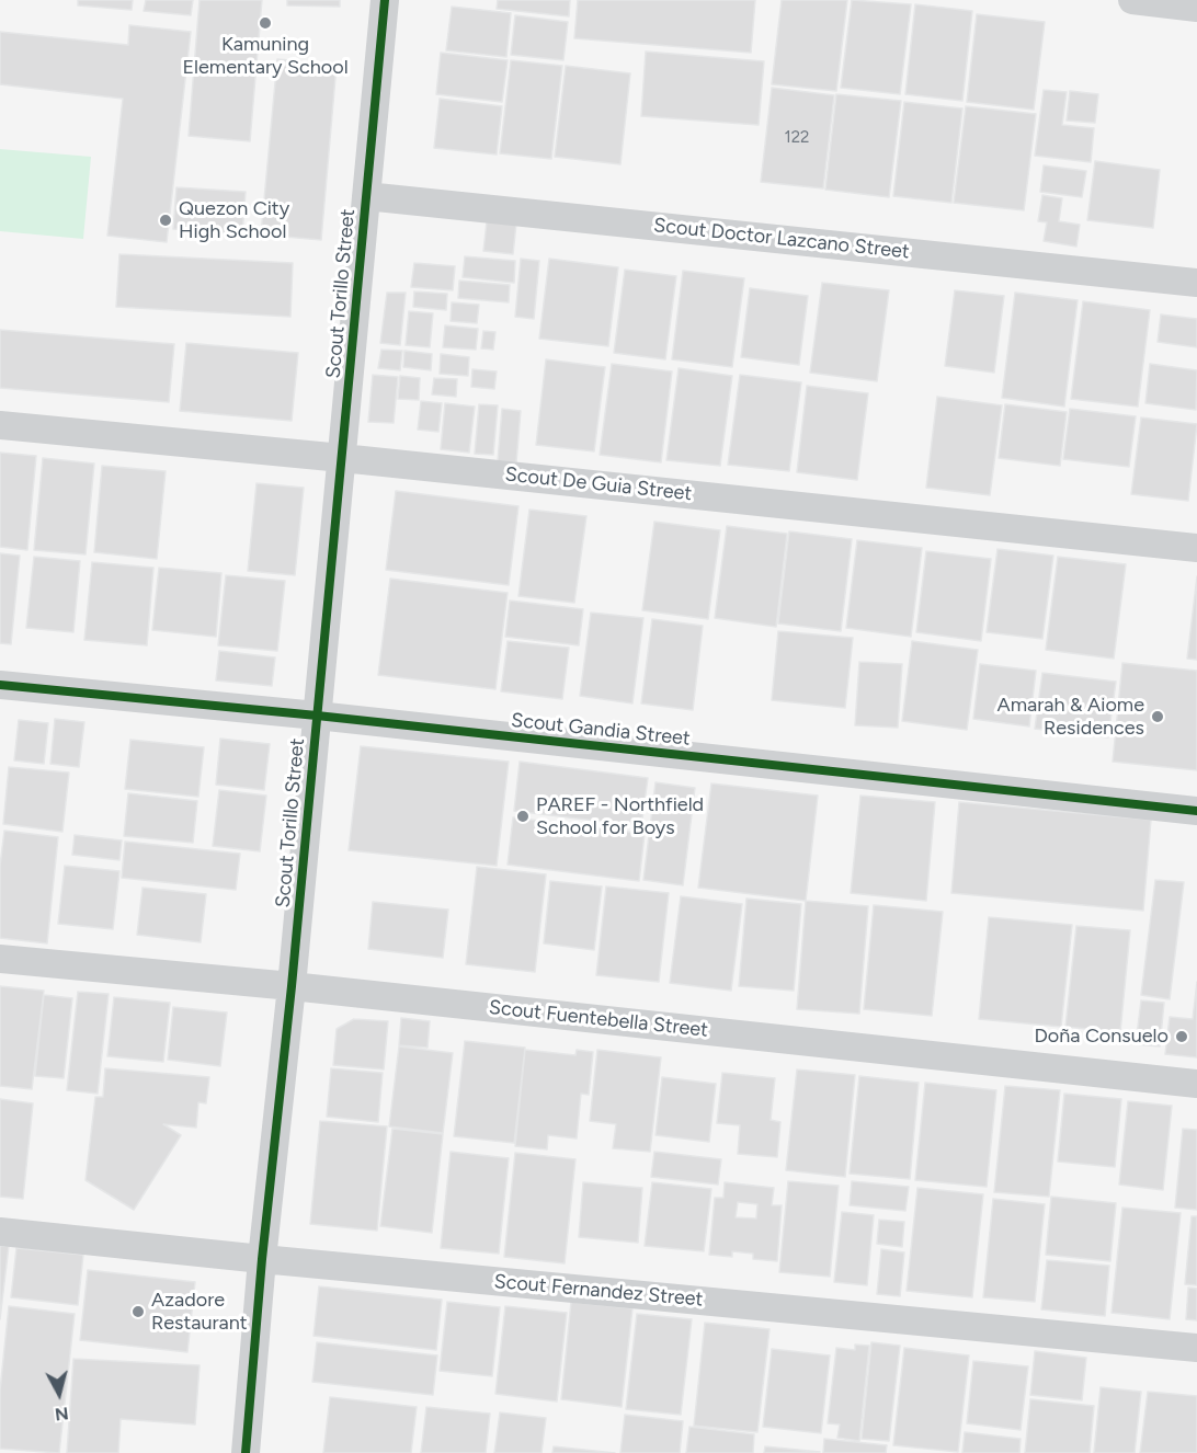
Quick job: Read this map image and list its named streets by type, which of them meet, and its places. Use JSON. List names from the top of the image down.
{
  "streets": {
    "street": [
      "Scout Doctor Lazcano Street",
      "Scout Torillo Street",
      "Scout De Guia Street",
      "Scout Gandia Street",
      "Scout Fuentebella Street",
      "Scout Fernandez Street"
    ]
  },
  "crossings": [
    ["Scout Doctor Lazcano Street", "Scout Torillo Street"],
    ["Scout Torillo Street", "Scout De Guia Street"],
    ["Scout Torillo Street", "Scout Gandia Street"],
    ["Scout Torillo Street", "Scout Fuentebella Street"],
    ["Scout Torillo Street", "Scout Fernandez Street"]
  ],
  "places": [
    "Kamuning Elementary School",
    "Quezon City High School",
    "Amarah & Aiome Residences",
    "PAREF - Northfield School for Boys",
    "Doña Consuelo",
    "Azadore Restaurant"
  ],
  "house_numbers": ["122"],
  "north": "bottom"
}
